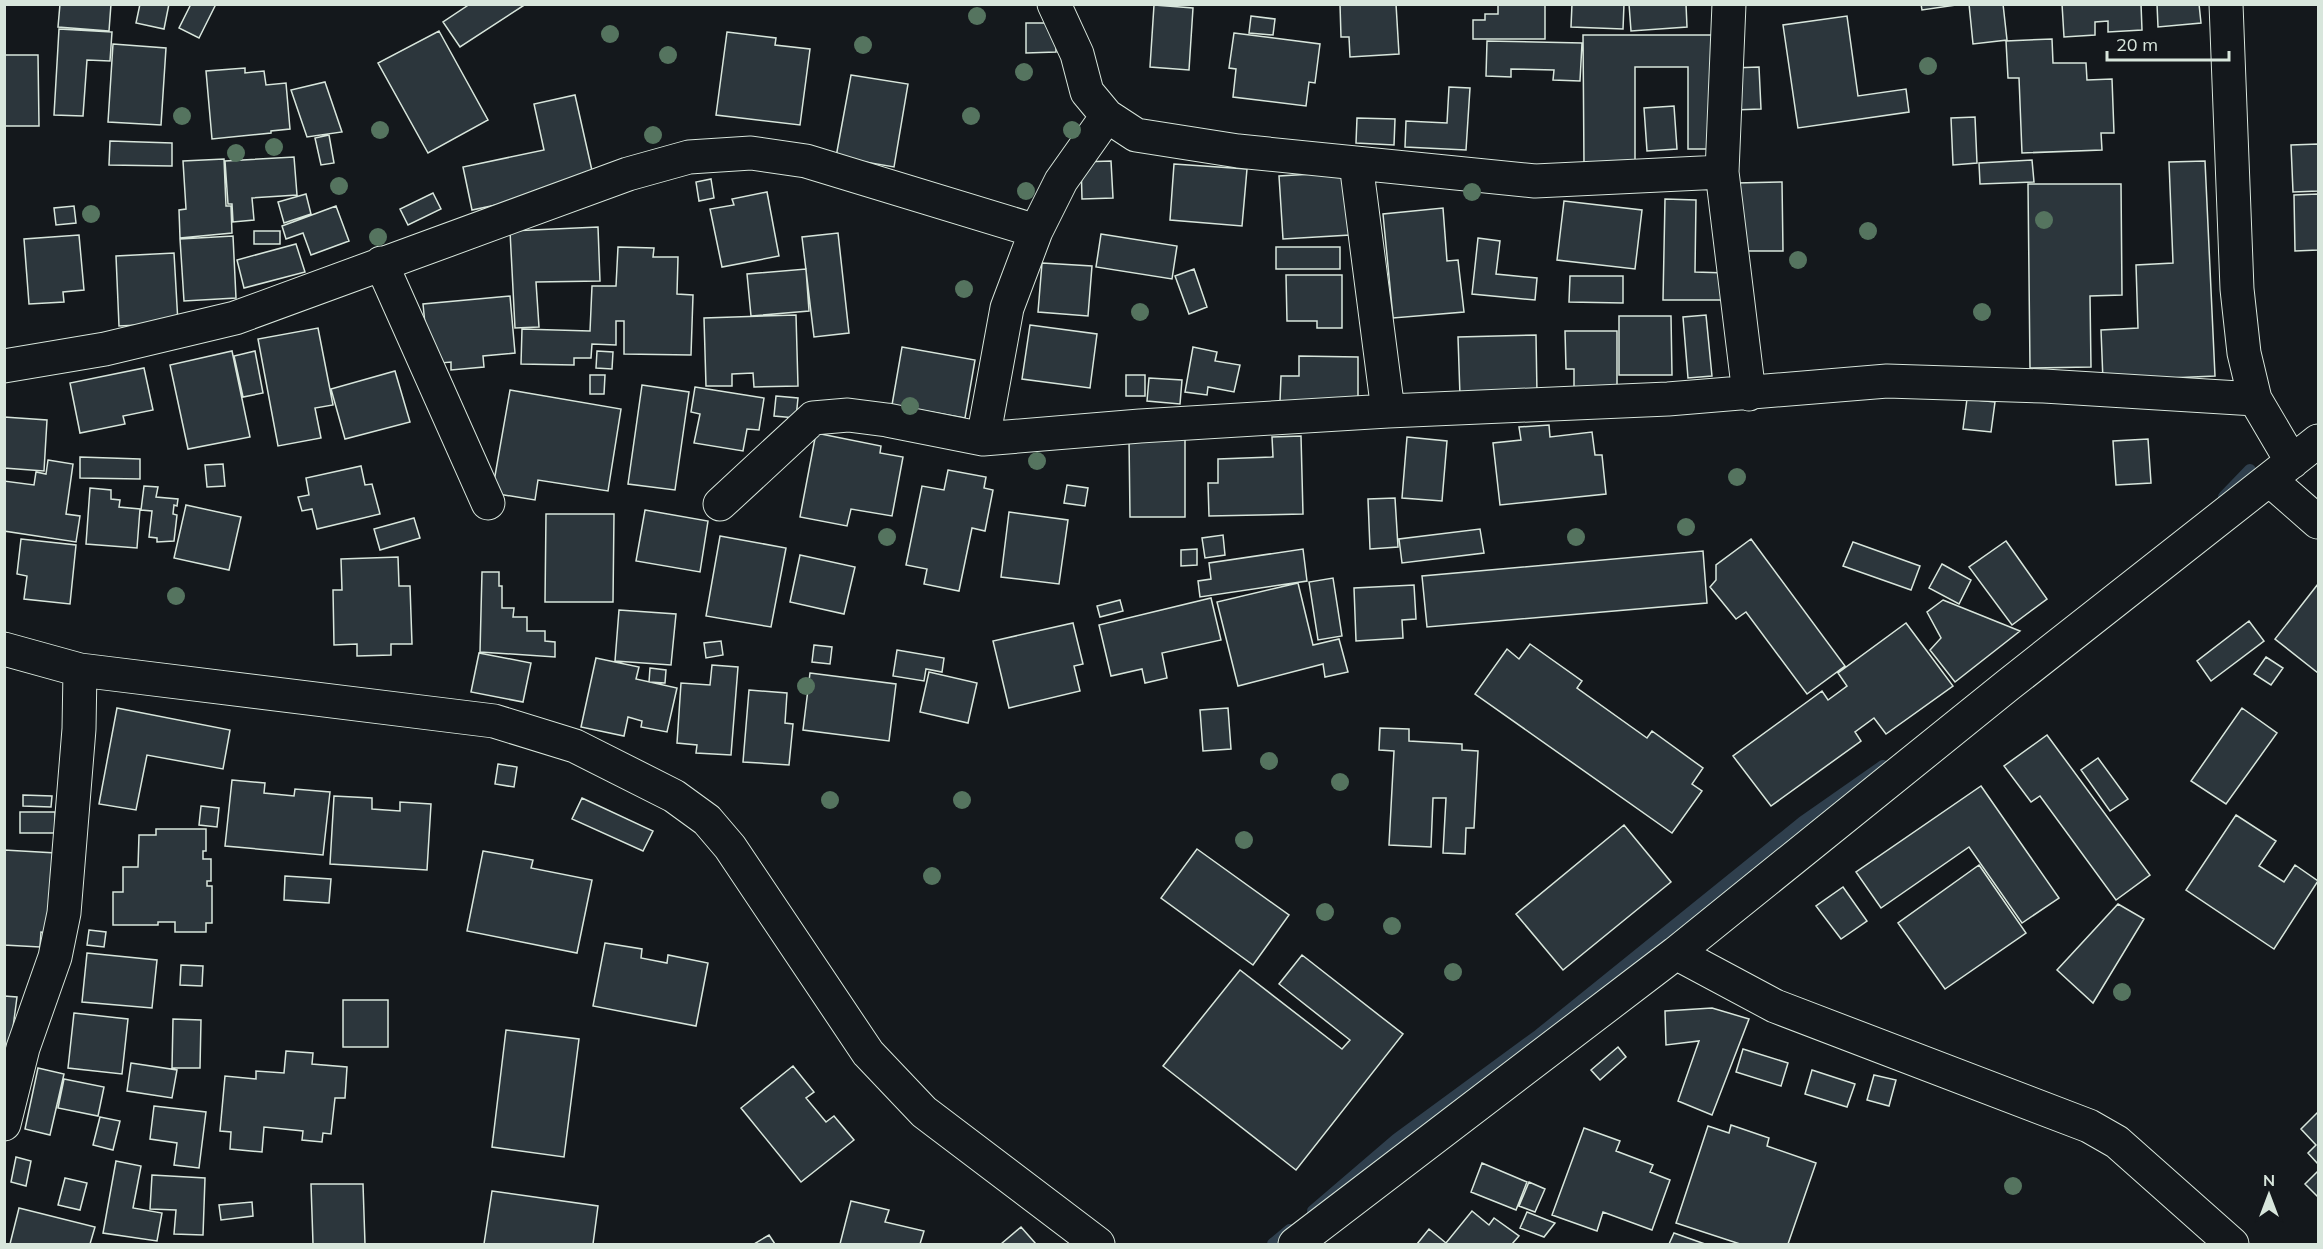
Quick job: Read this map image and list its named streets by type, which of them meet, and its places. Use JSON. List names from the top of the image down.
{
  "scale_bar": "20 m",
  "north": "top"
}
